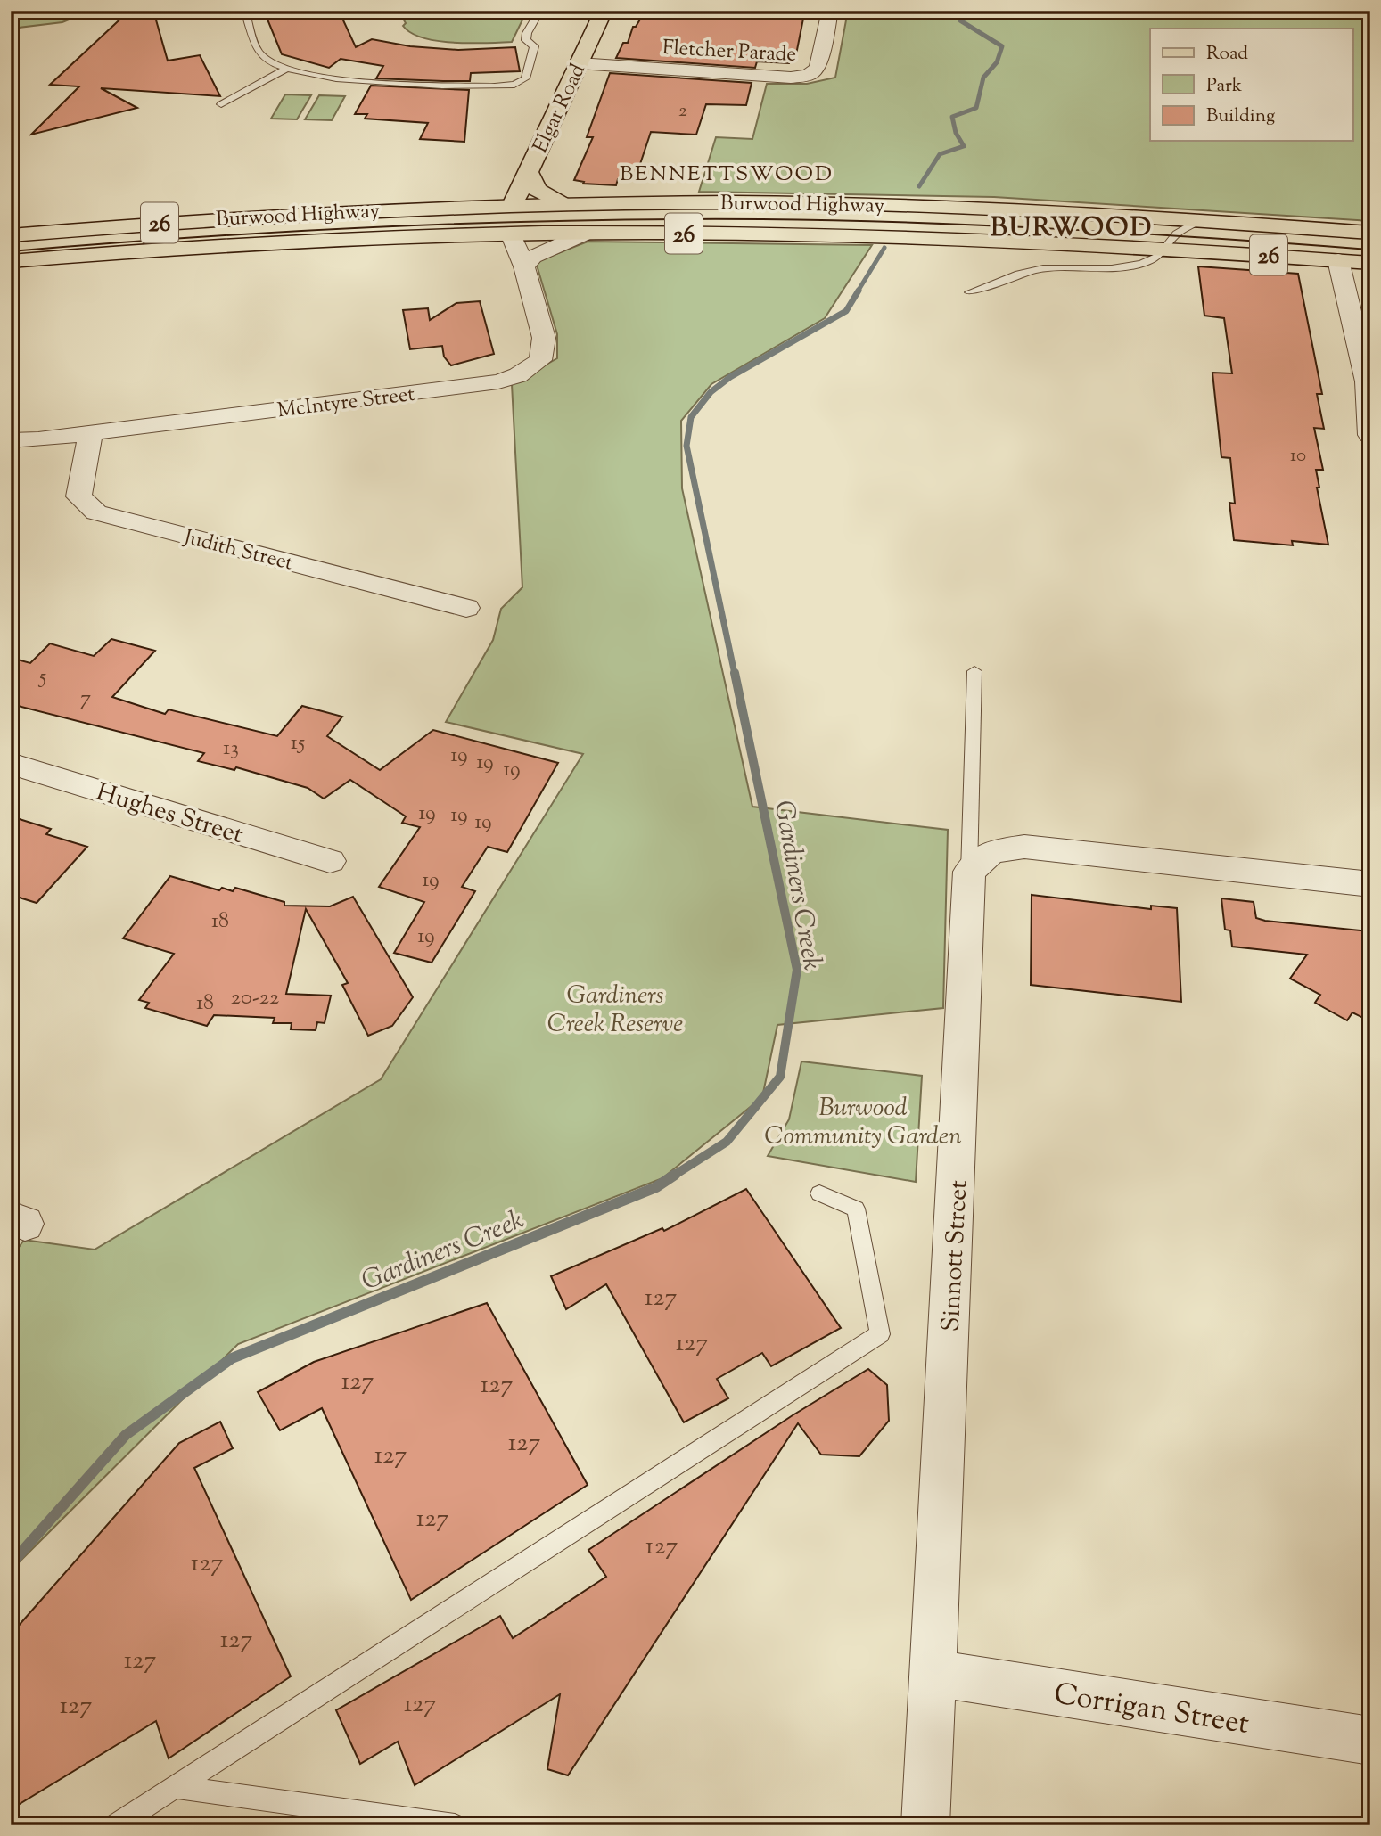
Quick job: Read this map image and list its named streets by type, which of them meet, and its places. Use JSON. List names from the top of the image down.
{
  "streets": {
    "main road": ["Elgar Road", "Burwood Highway", "26"],
    "street": [
      "Fletcher Parade",
      "McIntyre Street",
      "Judith Street",
      "Hughes Street",
      "Sinnott Street",
      "Corrigan Street"
    ]
  },
  "crossings": [
    ["Fletcher Parade", "Elgar Road"],
    ["Elgar Road", "Burwood Highway"],
    ["Burwood Highway", "McIntyre Street"],
    ["McIntyre Street", "Judith Street"],
    ["Sinnott Street", "Corrigan Street"]
  ],
  "districts": ["BENNETTSWOOD", "BURWOOD"],
  "water": ["Gardiners Creek"],
  "parks": ["Gardiners Creek Reserve", "Burwood Community Garden"],
  "house_numbers": [
    "2",
    "10",
    "5",
    "7",
    "15",
    "13",
    "19",
    "19",
    "19",
    "19",
    "19",
    "19",
    "19",
    "18",
    "19",
    "20-22",
    "18",
    "127",
    "127",
    "127",
    "127",
    "127",
    "127",
    "127",
    "127",
    "127",
    "127",
    "127",
    "127",
    "127"
  ],
  "legend": ["Road", "Park", "Building"]
}
